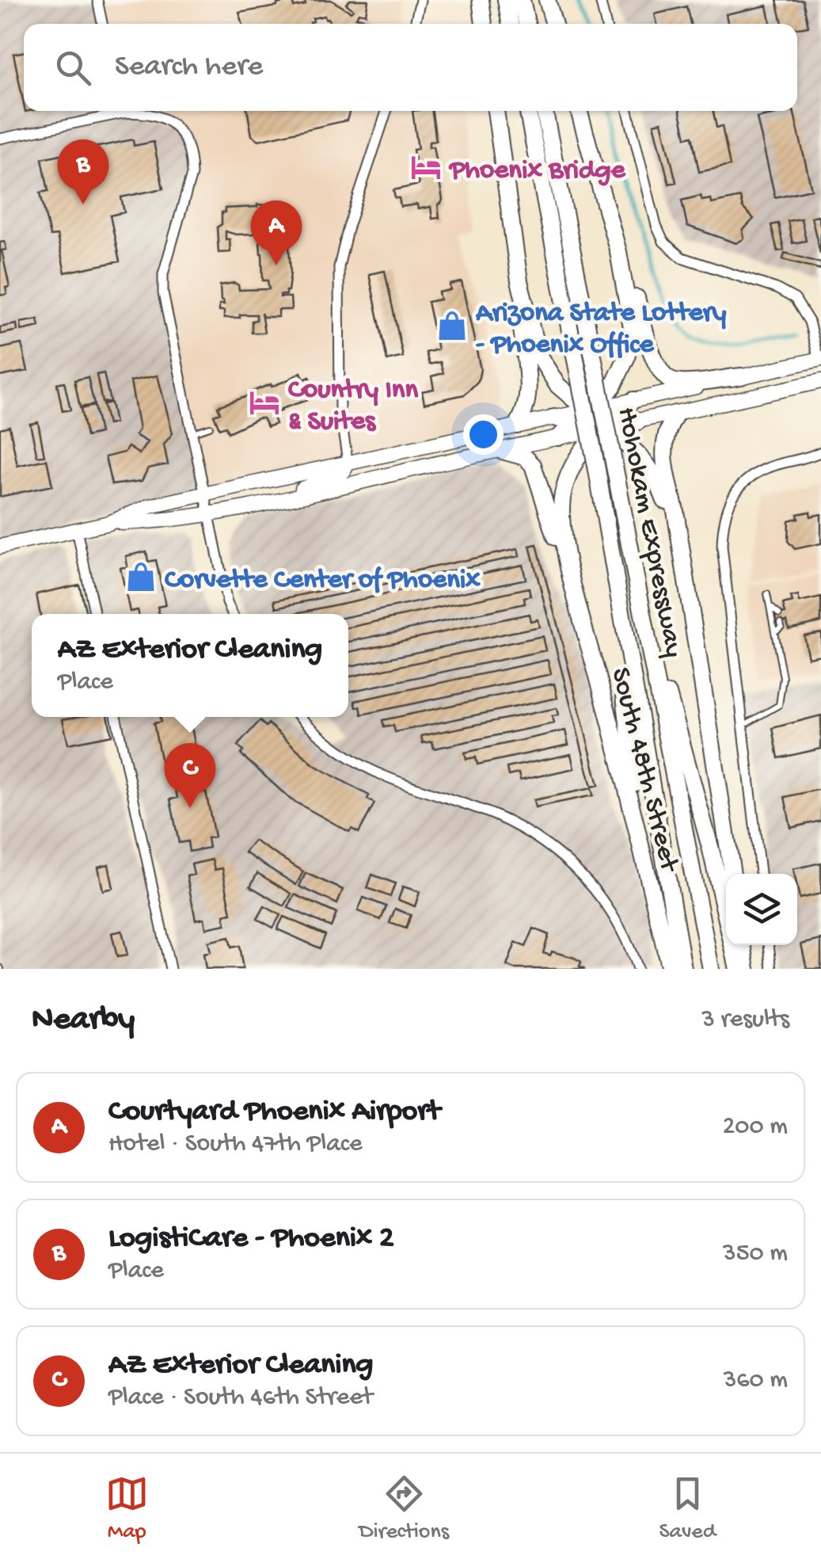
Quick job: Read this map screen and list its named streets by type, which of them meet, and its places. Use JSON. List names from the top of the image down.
{
  "streets": {
    "highway": ["Hohokam Expressway", "South 48th Street"]
  },
  "places": {
    "hotel": ["Phoenix Bridge", "Country Inn & Suites"],
    "shop": ["Arizona State Lottery - Phoenix Office", "Corvette Center of Phoenix"]
  },
  "page": {
    "search": "Search here",
    "pins": ["B", "A", "C"],
    "popup": ["AZ Exterior Cleaning", "Place"],
    "heading": ["Nearby", "3 results"],
    "list": [
      {
        "mark": "A",
        "name": "Courtyard Phoenix Airport",
        "note": "Hotel · South 47th Place",
        "value": "200 m"
      },
      {
        "mark": "B",
        "name": "LogistiCare - Phoenix 2",
        "note": "Place",
        "value": "350 m"
      },
      {
        "mark": "C",
        "name": "AZ Exterior Cleaning",
        "note": "Place · South 46th Street",
        "value": "360 m"
      }
    ],
    "nav": ["Map", "Directions", "Saved"]
  }
}
